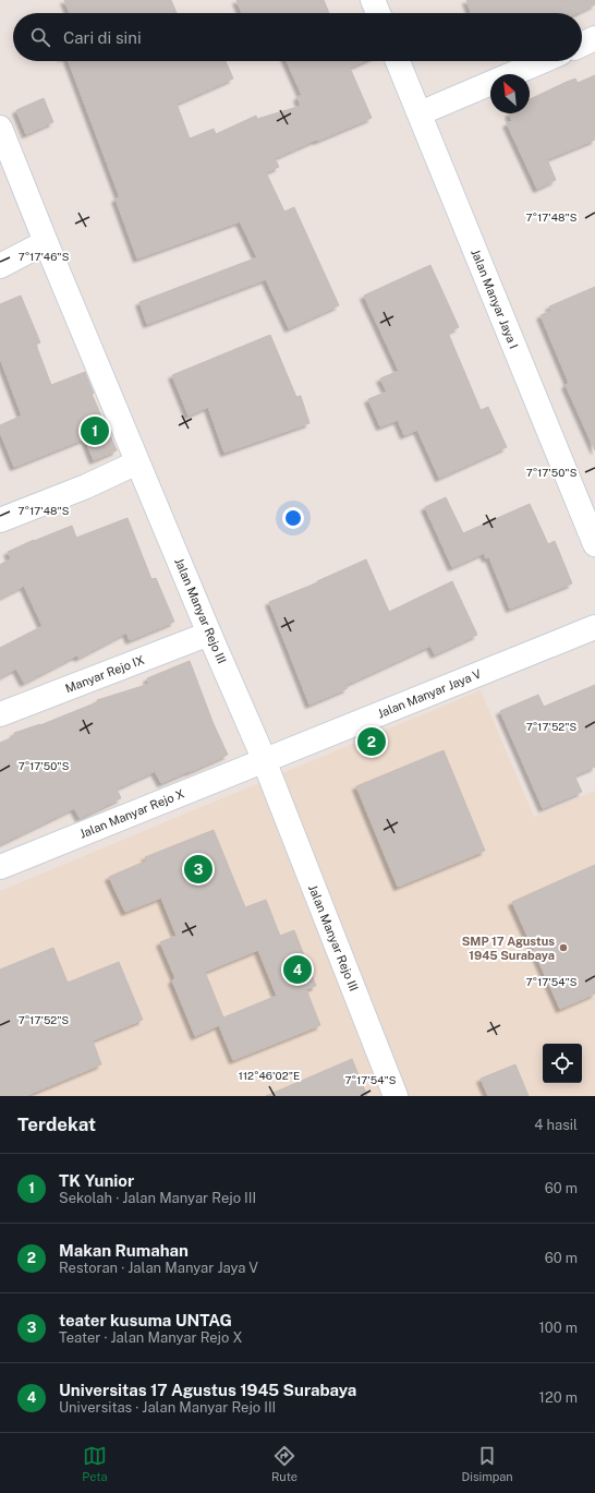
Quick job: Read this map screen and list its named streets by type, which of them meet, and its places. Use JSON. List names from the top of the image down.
{
  "streets": {
    "street": [
      "Jalan Manyar Jaya I",
      "Jalan Manyar Rejo III",
      "Manyar Rejo IX",
      "Jalan Manyar Jaya V",
      "Jalan Manyar Rejo X"
    ]
  },
  "crossings": [
    ["Jalan Manyar Rejo III", "Manyar Rejo IX"],
    ["Jalan Manyar Rejo III", "Jalan Manyar Jaya V"],
    ["Jalan Manyar Rejo III", "Jalan Manyar Rejo X"],
    ["Jalan Manyar Jaya V", "Jalan Manyar Rejo X"]
  ],
  "places": ["SMP 17 Agustus 1945 Surabaya"],
  "north": "top left",
  "page": {
    "search": "Cari di sini",
    "pins": [
      "1",
      "2",
      "3",
      "4"
    ],
    "heading": ["Terdekat", "4 hasil"],
    "list": [
      {
        "mark": "1",
        "name": "TK Yunior",
        "note": "Sekolah · Jalan Manyar Rejo III",
        "value": "60 m"
      },
      {
        "mark": "2",
        "name": "Makan Rumahan",
        "note": "Restoran · Jalan Manyar Jaya V",
        "value": "60 m"
      },
      {
        "mark": "3",
        "name": "teater kusuma UNTAG",
        "note": "Teater · Jalan Manyar Rejo X",
        "value": "100 m"
      },
      {
        "mark": "4",
        "name": "Universitas 17 Agustus 1945 Surabaya",
        "note": "Universitas · Jalan Manyar Rejo III",
        "value": "120 m"
      }
    ],
    "nav": ["Peta", "Rute", "Disimpan"]
  },
  "coordinates": [
    "7°17'48\"S",
    "7°17'46\"S",
    "7°17'50\"S",
    "7°17'52\"S",
    "7°17'54\"S",
    "112°46'02\"E"
  ]
}
